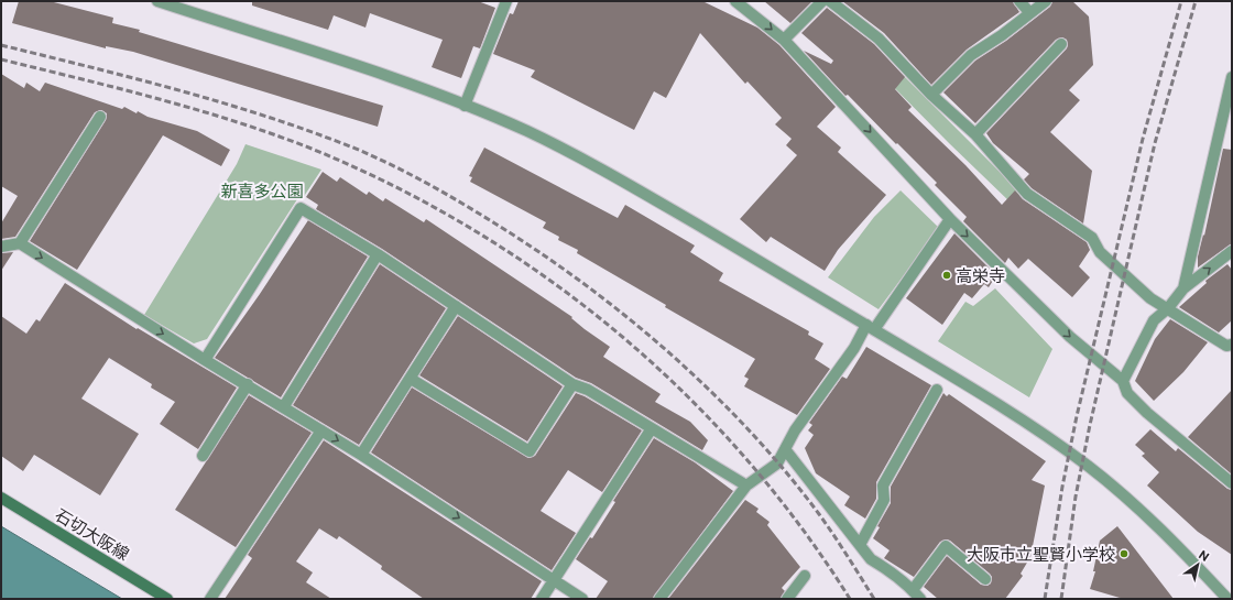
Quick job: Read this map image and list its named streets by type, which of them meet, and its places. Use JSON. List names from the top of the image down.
{
  "streets": {
    "main road": ["石切大阪線"]
  },
  "parks": ["新喜多公園"],
  "places": ["高栄寺", "大阪市立聖賢小学校"],
  "north": "top right"
}
